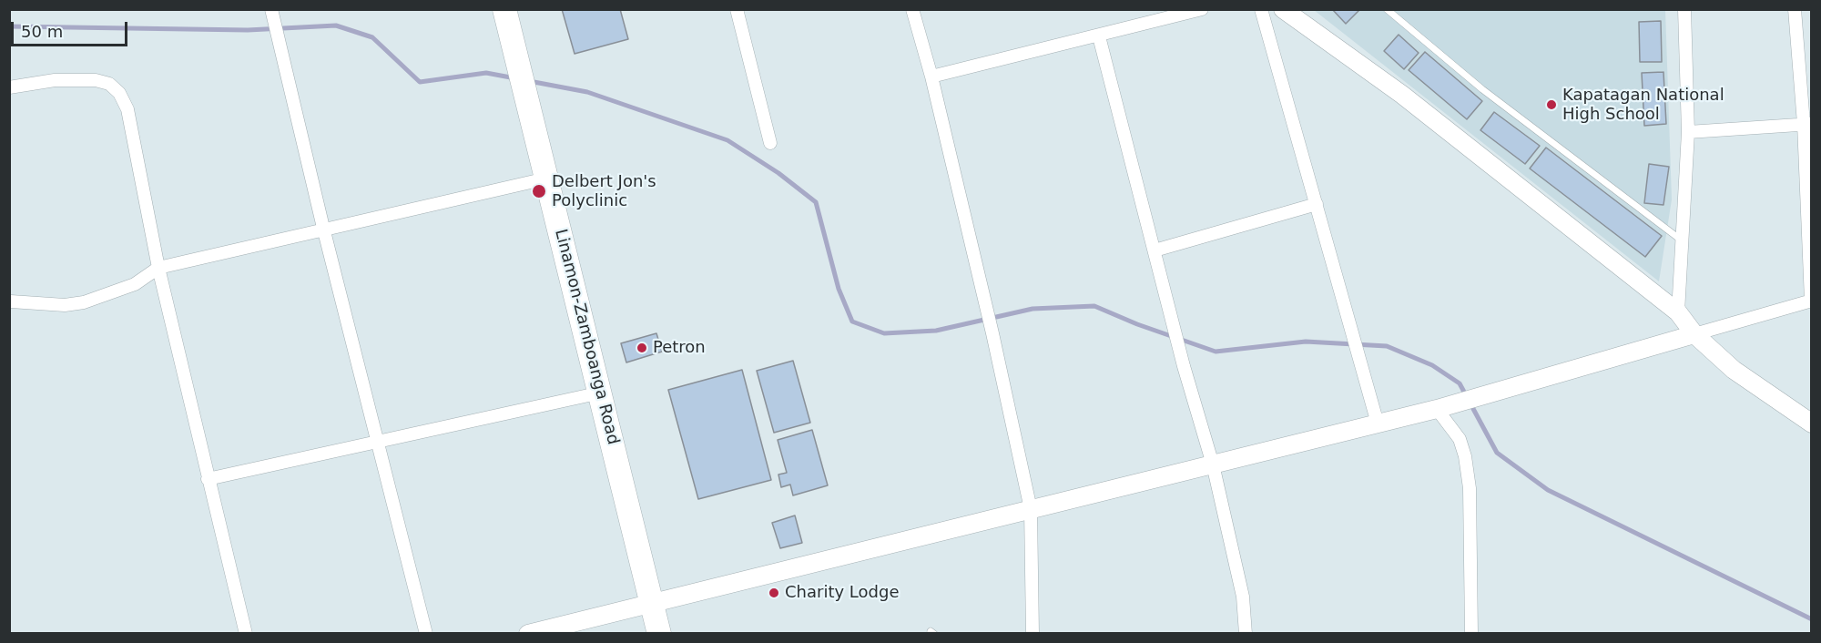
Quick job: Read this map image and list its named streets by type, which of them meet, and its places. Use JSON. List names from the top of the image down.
{
  "streets": {
    "highway": ["Linamon-Zamboanga Road"]
  },
  "places": [
    "Kapatagan National High School",
    "Delbert Jon's Polyclinic",
    "Petron",
    "Charity Lodge"
  ],
  "scale_bar": "50 m"
}
